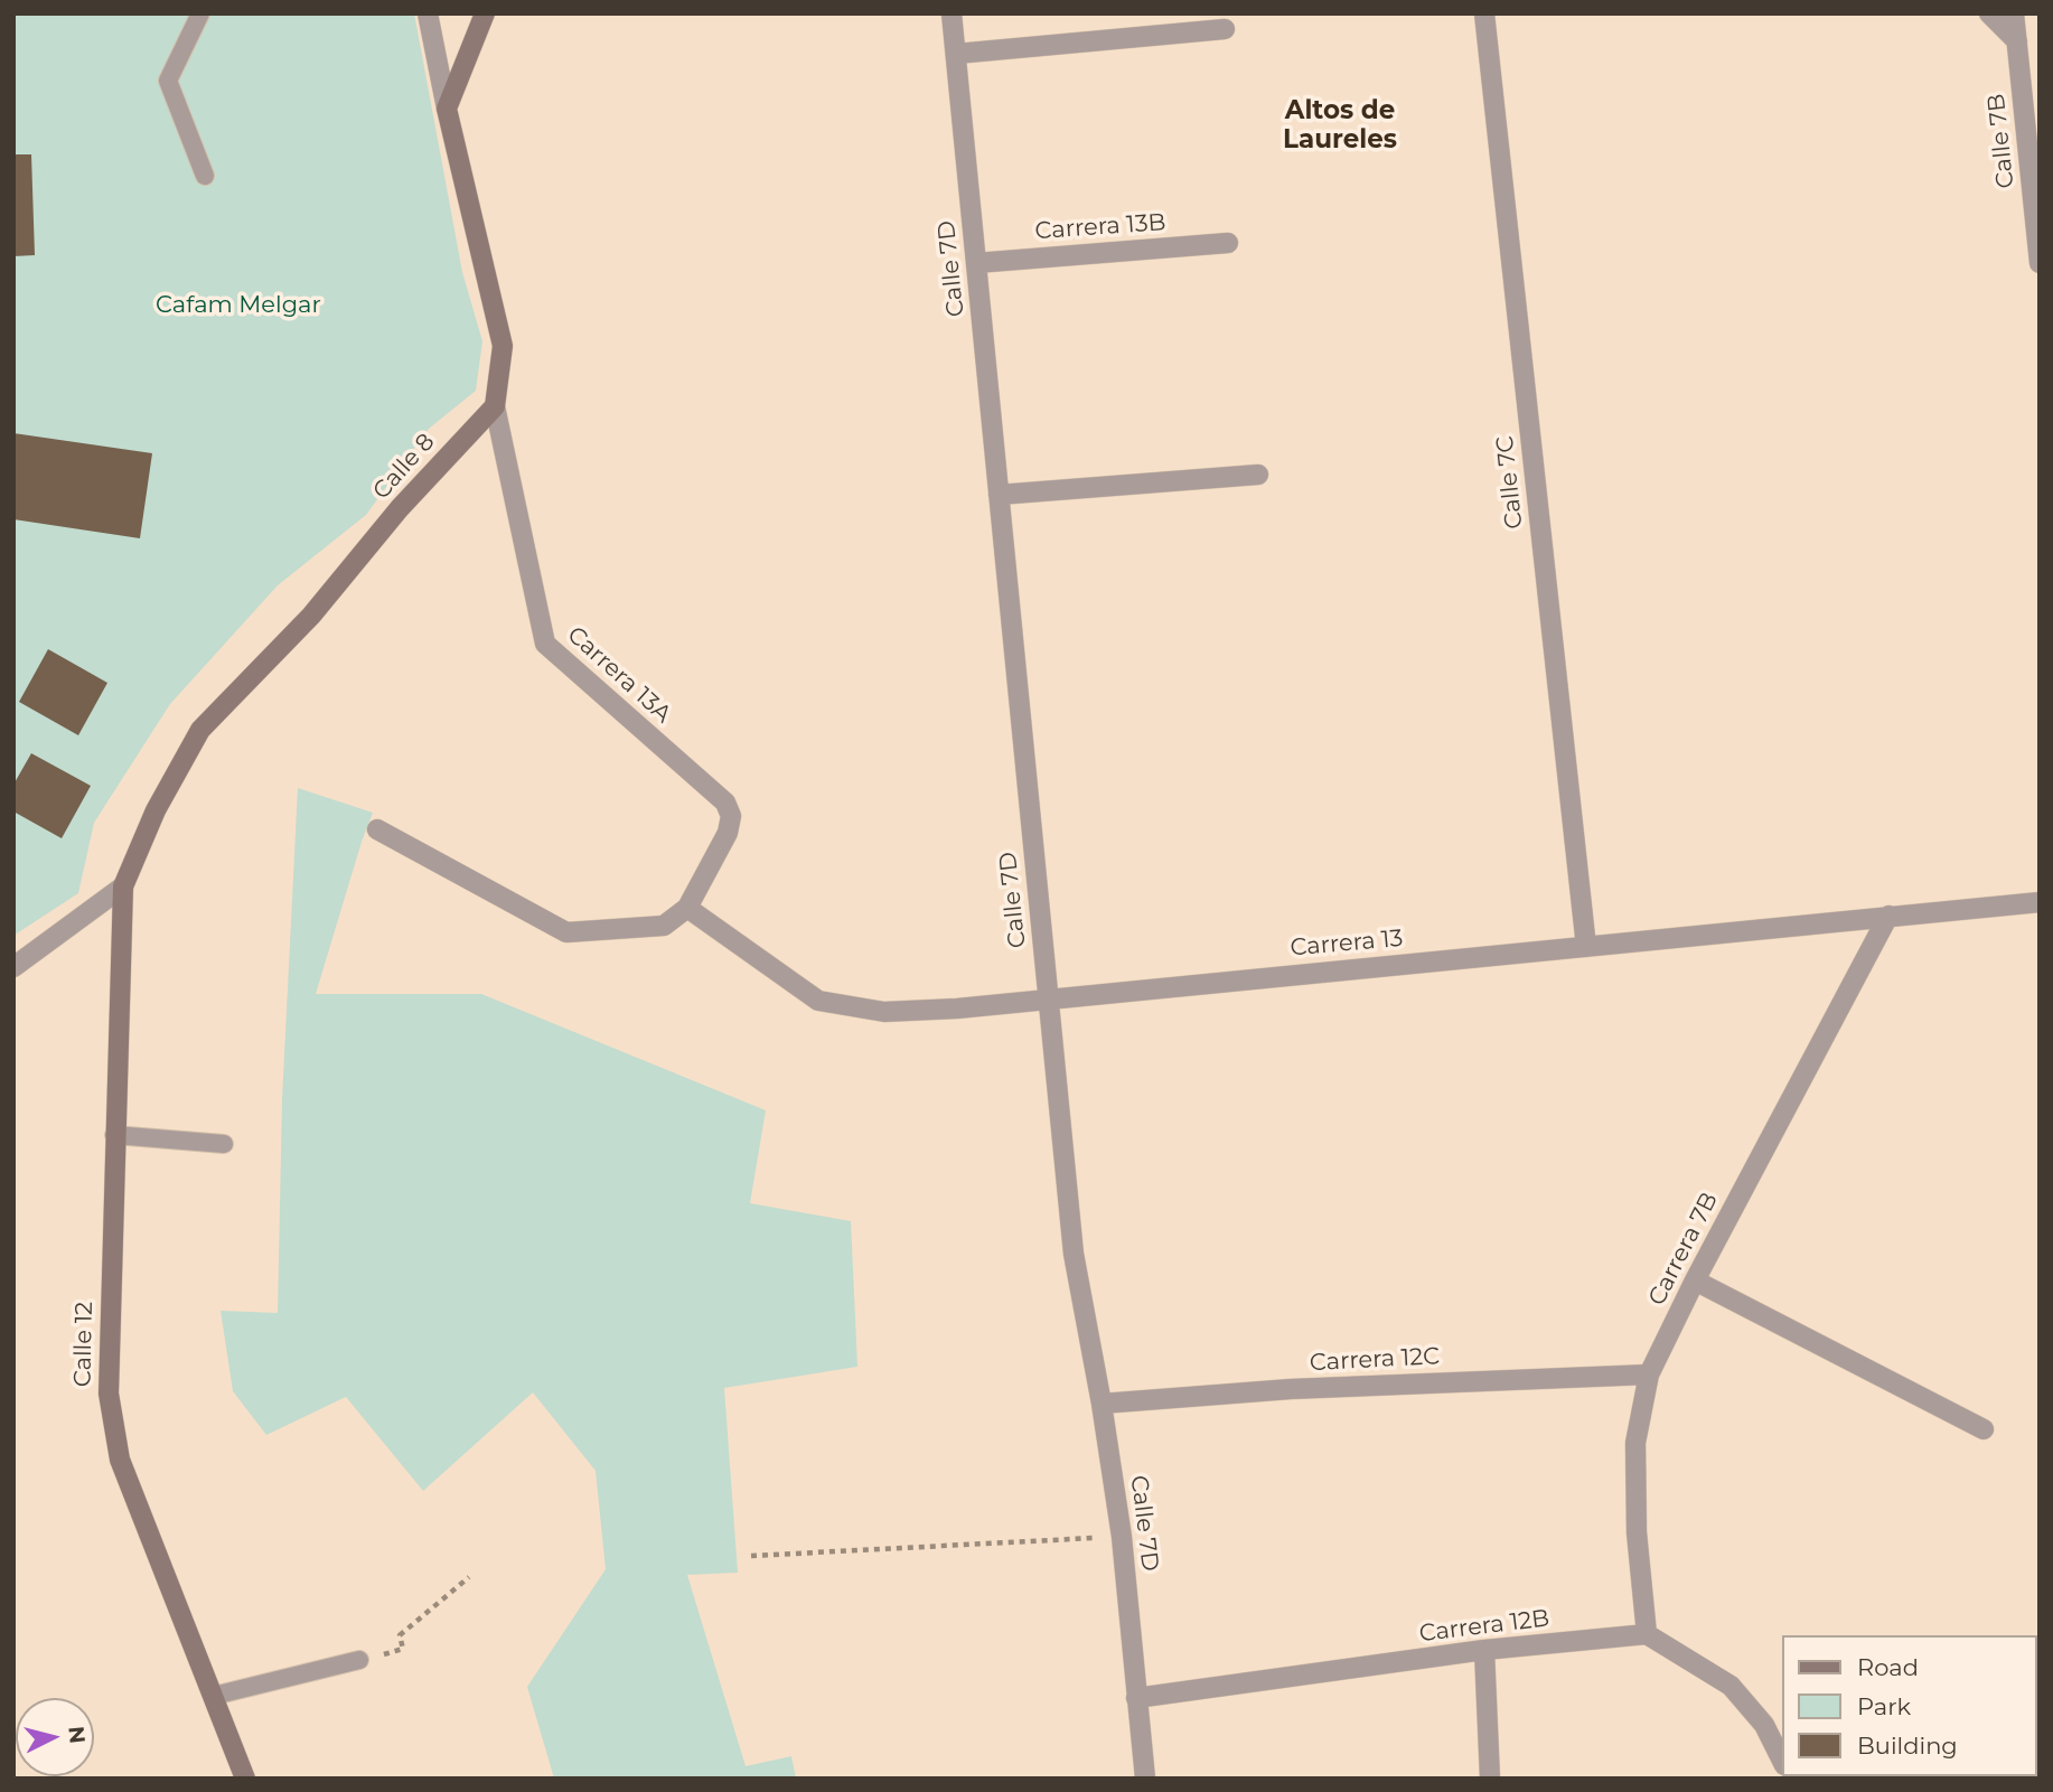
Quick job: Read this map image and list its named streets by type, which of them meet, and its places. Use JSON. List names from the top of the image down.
{
  "streets": {
    "main road": ["Calle 8", "Calle 12"],
    "street": [
      "Calle 7B",
      "Carrera 13B",
      "Calle 7D",
      "Calle 7C",
      "Carrera 13A",
      "Carrera 13",
      "Carrera 7B",
      "Carrera 12C",
      "Carrera 12B"
    ]
  },
  "crossings": [
    ["Carrera 13B", "Calle 7D"],
    ["Calle 7D", "Carrera 13"],
    ["Calle 7D", "Carrera 12C"],
    ["Calle 7D", "Carrera 12B"],
    ["Calle 8", "Carrera 13A"],
    ["Calle 8", "Calle 12"],
    ["Calle 7C", "Carrera 13"],
    ["Carrera 13A", "Carrera 13"],
    ["Carrera 13", "Carrera 7B"],
    ["Carrera 7B", "Carrera 12C"],
    ["Carrera 7B", "Carrera 12B"]
  ],
  "districts": ["Altos de Laureles"],
  "parks": ["Cafam Melgar"],
  "legend": ["Road", "Park", "Building"],
  "north": "right"
}
